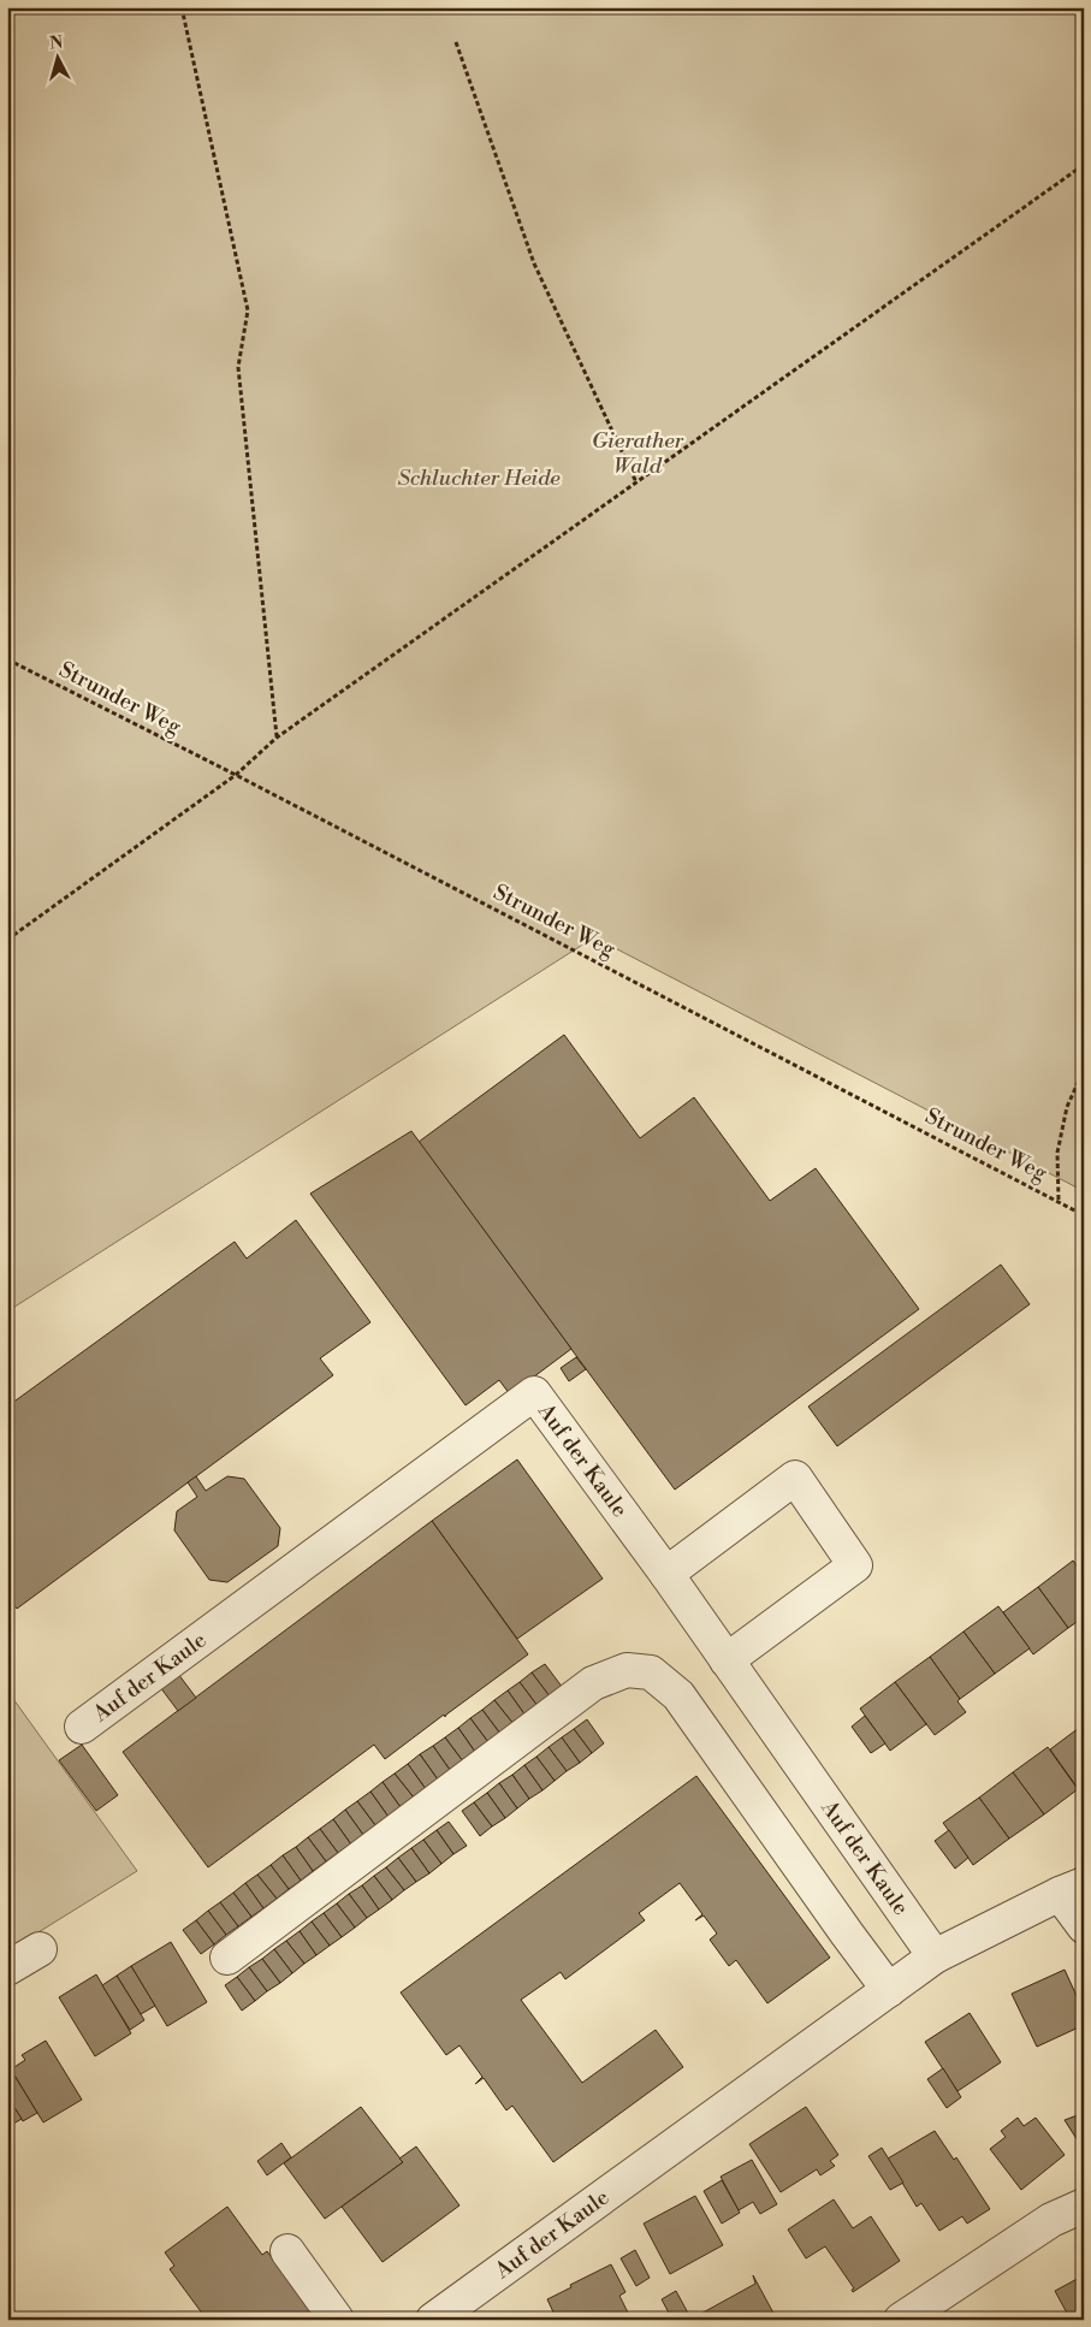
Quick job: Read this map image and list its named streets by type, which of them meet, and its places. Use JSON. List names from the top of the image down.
{
  "streets": {
    "street": ["Auf der Kaule"],
    "path": ["Strunder Weg"]
  },
  "parks": ["Gierather Wald", "Schluchter Heide"],
  "north": "top"
}
